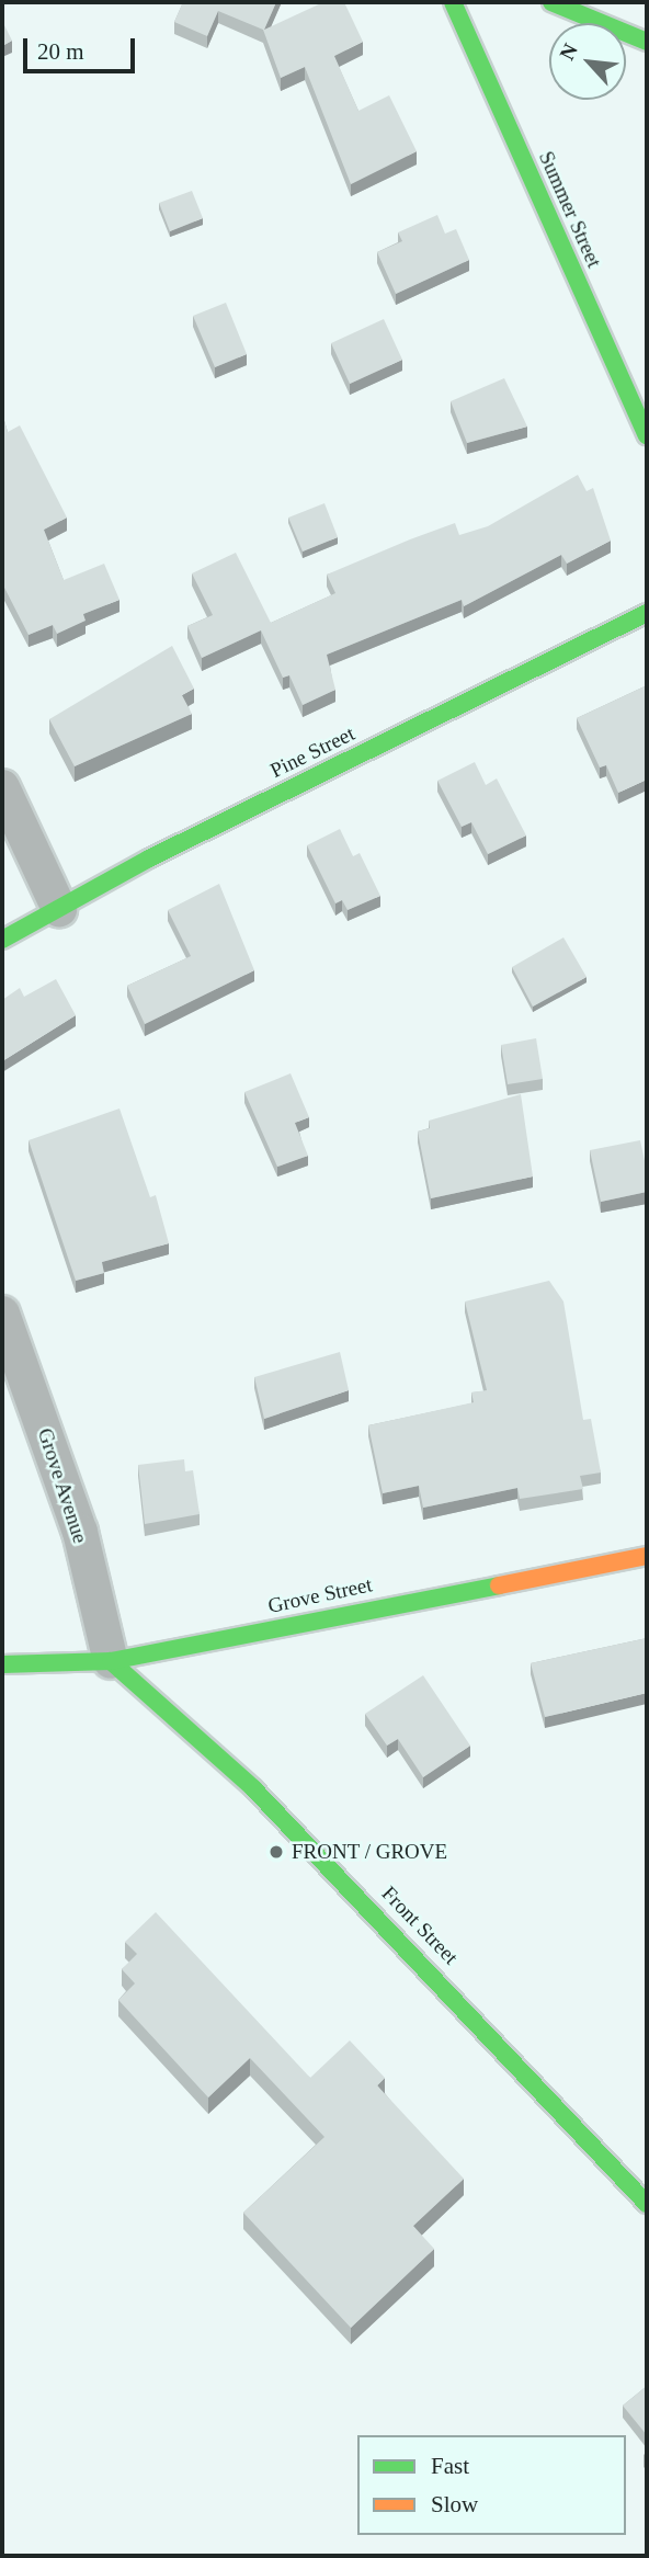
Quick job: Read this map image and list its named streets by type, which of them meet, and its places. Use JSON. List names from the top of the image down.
{
  "streets": {
    "main road": [
      "Summer Street",
      "Pine Street",
      "Grove Street",
      "Front Street"
    ],
    "street": ["Grove Avenue"]
  },
  "crossings": [
    ["Grove Avenue", "Grove Street"],
    ["Grove Avenue", "Front Street"],
    ["Grove Street", "Front Street"]
  ],
  "places": ["FRONT / GROVE"],
  "legend": ["Fast", "Slow"],
  "scale_bar": "20 m",
  "north": "top left"
}
